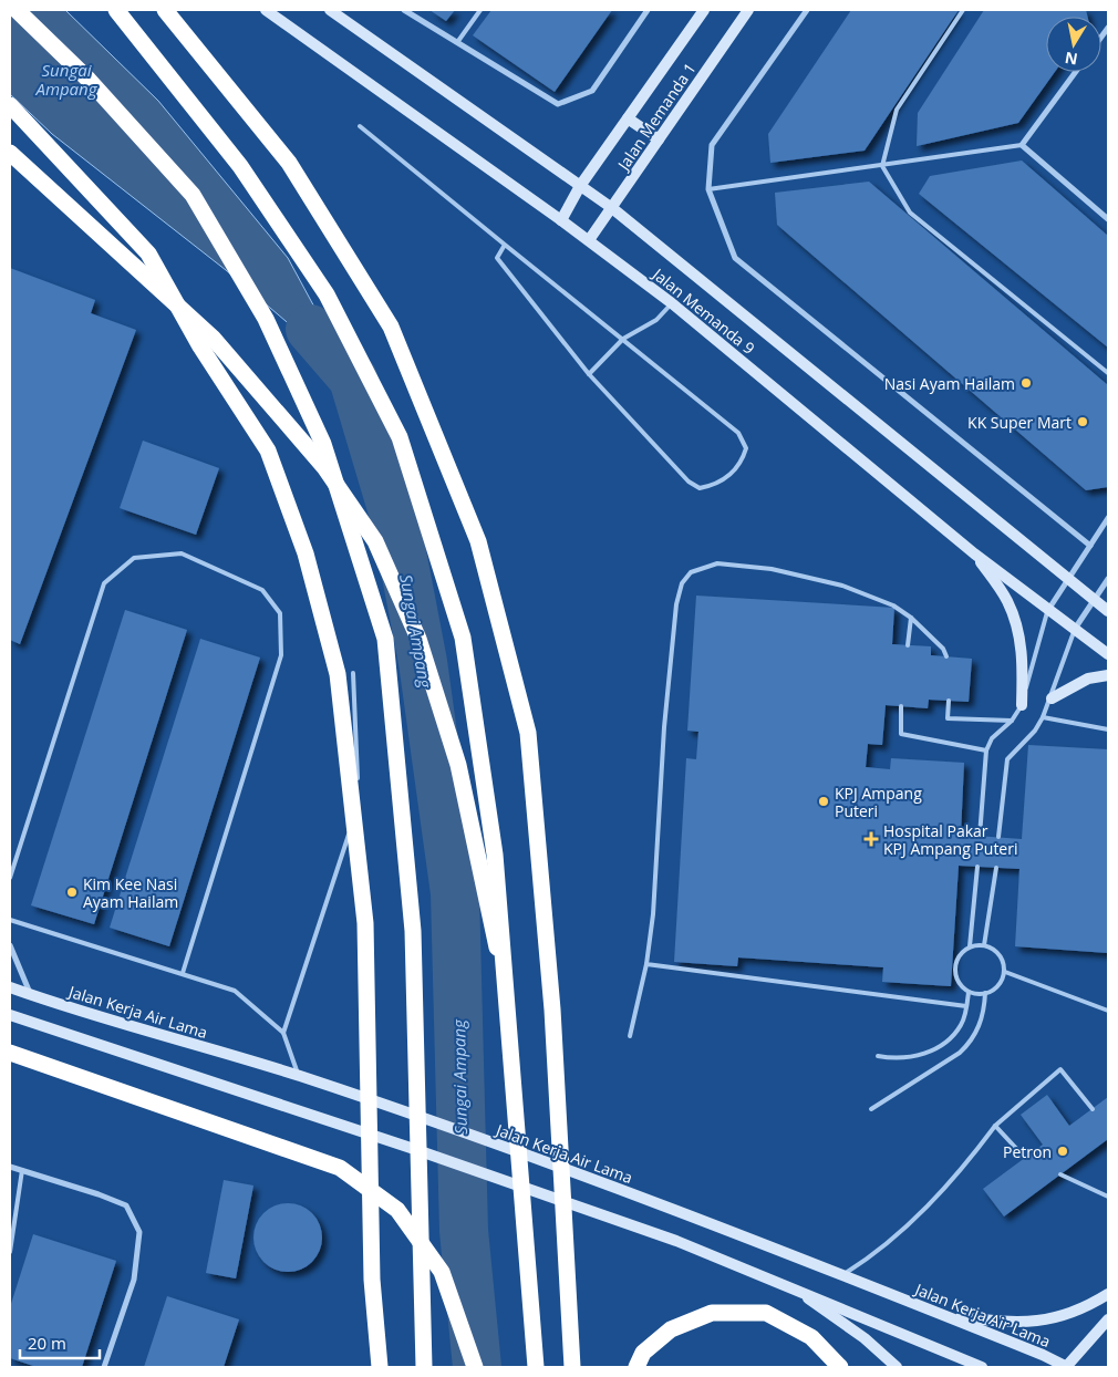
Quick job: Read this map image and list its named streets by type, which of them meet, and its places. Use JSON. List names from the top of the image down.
{
  "streets": {
    "street": ["Jalan Memanda 1", "Jalan Memanda 9", "Jalan Kerja Air Lama"]
  },
  "crossings": [
    ["Jalan Memanda 1", "Jalan Memanda 9"]
  ],
  "water": ["Sungai Ampang"],
  "places": {
    "other": [
      "Nasi Ayam Hailam",
      "KK Super Mart",
      "KPJ Ampang Puteri",
      "Kim Kee Nasi Ayam Hailam",
      "Petron"
    ],
    "health": ["Hospital Pakar KPJ Ampang Puteri"]
  },
  "scale_bar": "20 m",
  "north": "bottom"
}
